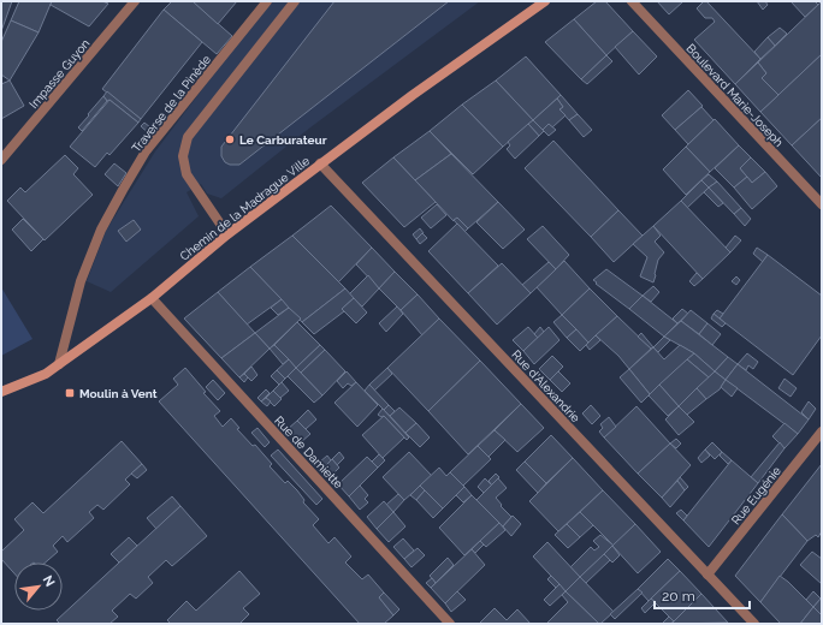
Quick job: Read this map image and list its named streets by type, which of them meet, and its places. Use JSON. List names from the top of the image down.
{
  "streets": {
    "street": [
      "Impasse Guyon",
      "Boulevard Marie-Joseph",
      "Traverse de la Pinède",
      "Chemin de la Madrague Ville",
      "Rue d'Alexandrie",
      "Rue de Damiette",
      "Rue Eugénie"
    ]
  },
  "crossings": [
    ["Traverse de la Pinède", "Chemin de la Madrague Ville"],
    ["Chemin de la Madrague Ville", "Rue d'Alexandrie"],
    ["Chemin de la Madrague Ville", "Rue de Damiette"],
    ["Rue d'Alexandrie", "Rue Eugénie"]
  ],
  "places": {
    "other": ["Le Carburateur"],
    "transit": ["Moulin à Vent"]
  },
  "scale_bar": "20 m",
  "north": "top right"
}
